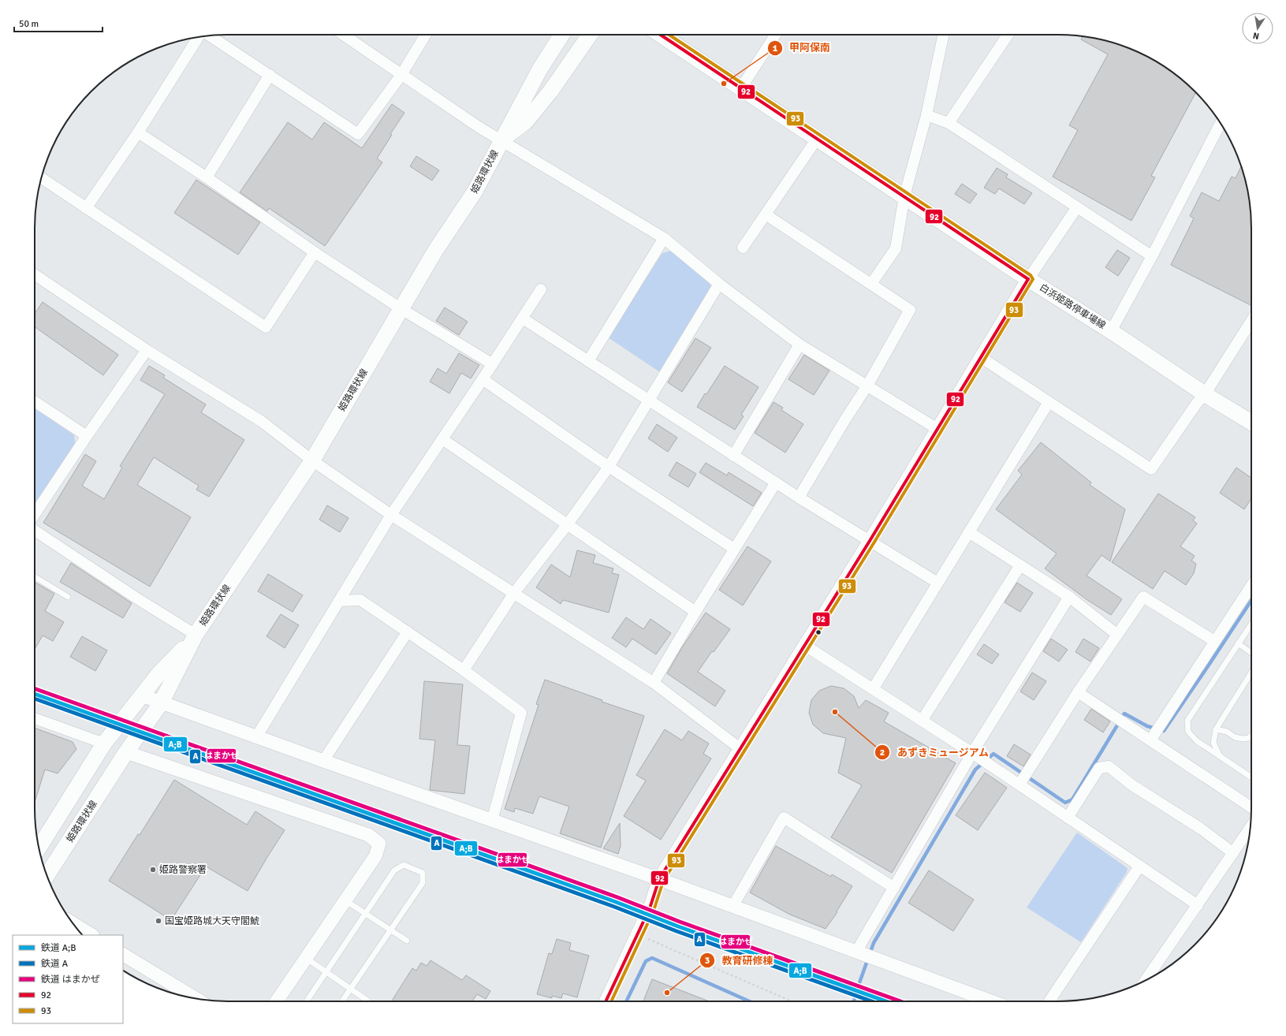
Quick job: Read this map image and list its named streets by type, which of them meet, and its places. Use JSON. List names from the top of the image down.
{
  "streets": {
    "main road": ["姫路環状線", "白浜姫路停車場線"]
  },
  "places": [
    "甲阿保南",
    "あずきミュージアム",
    "姫路警察署",
    "国宝姫路城大天守閣鯱",
    "教育研修棟"
  ],
  "lines": [
    "transit line 92",
    "transit line 93",
    "rail line はまかぜ",
    "rail line A;B",
    "rail line A"
  ],
  "legend": [
    "鉄道 A;B",
    "鉄道 A",
    "鉄道 はまかぜ",
    "92",
    "93"
  ],
  "scale_bar": "50 m",
  "north": "bottom"
}
